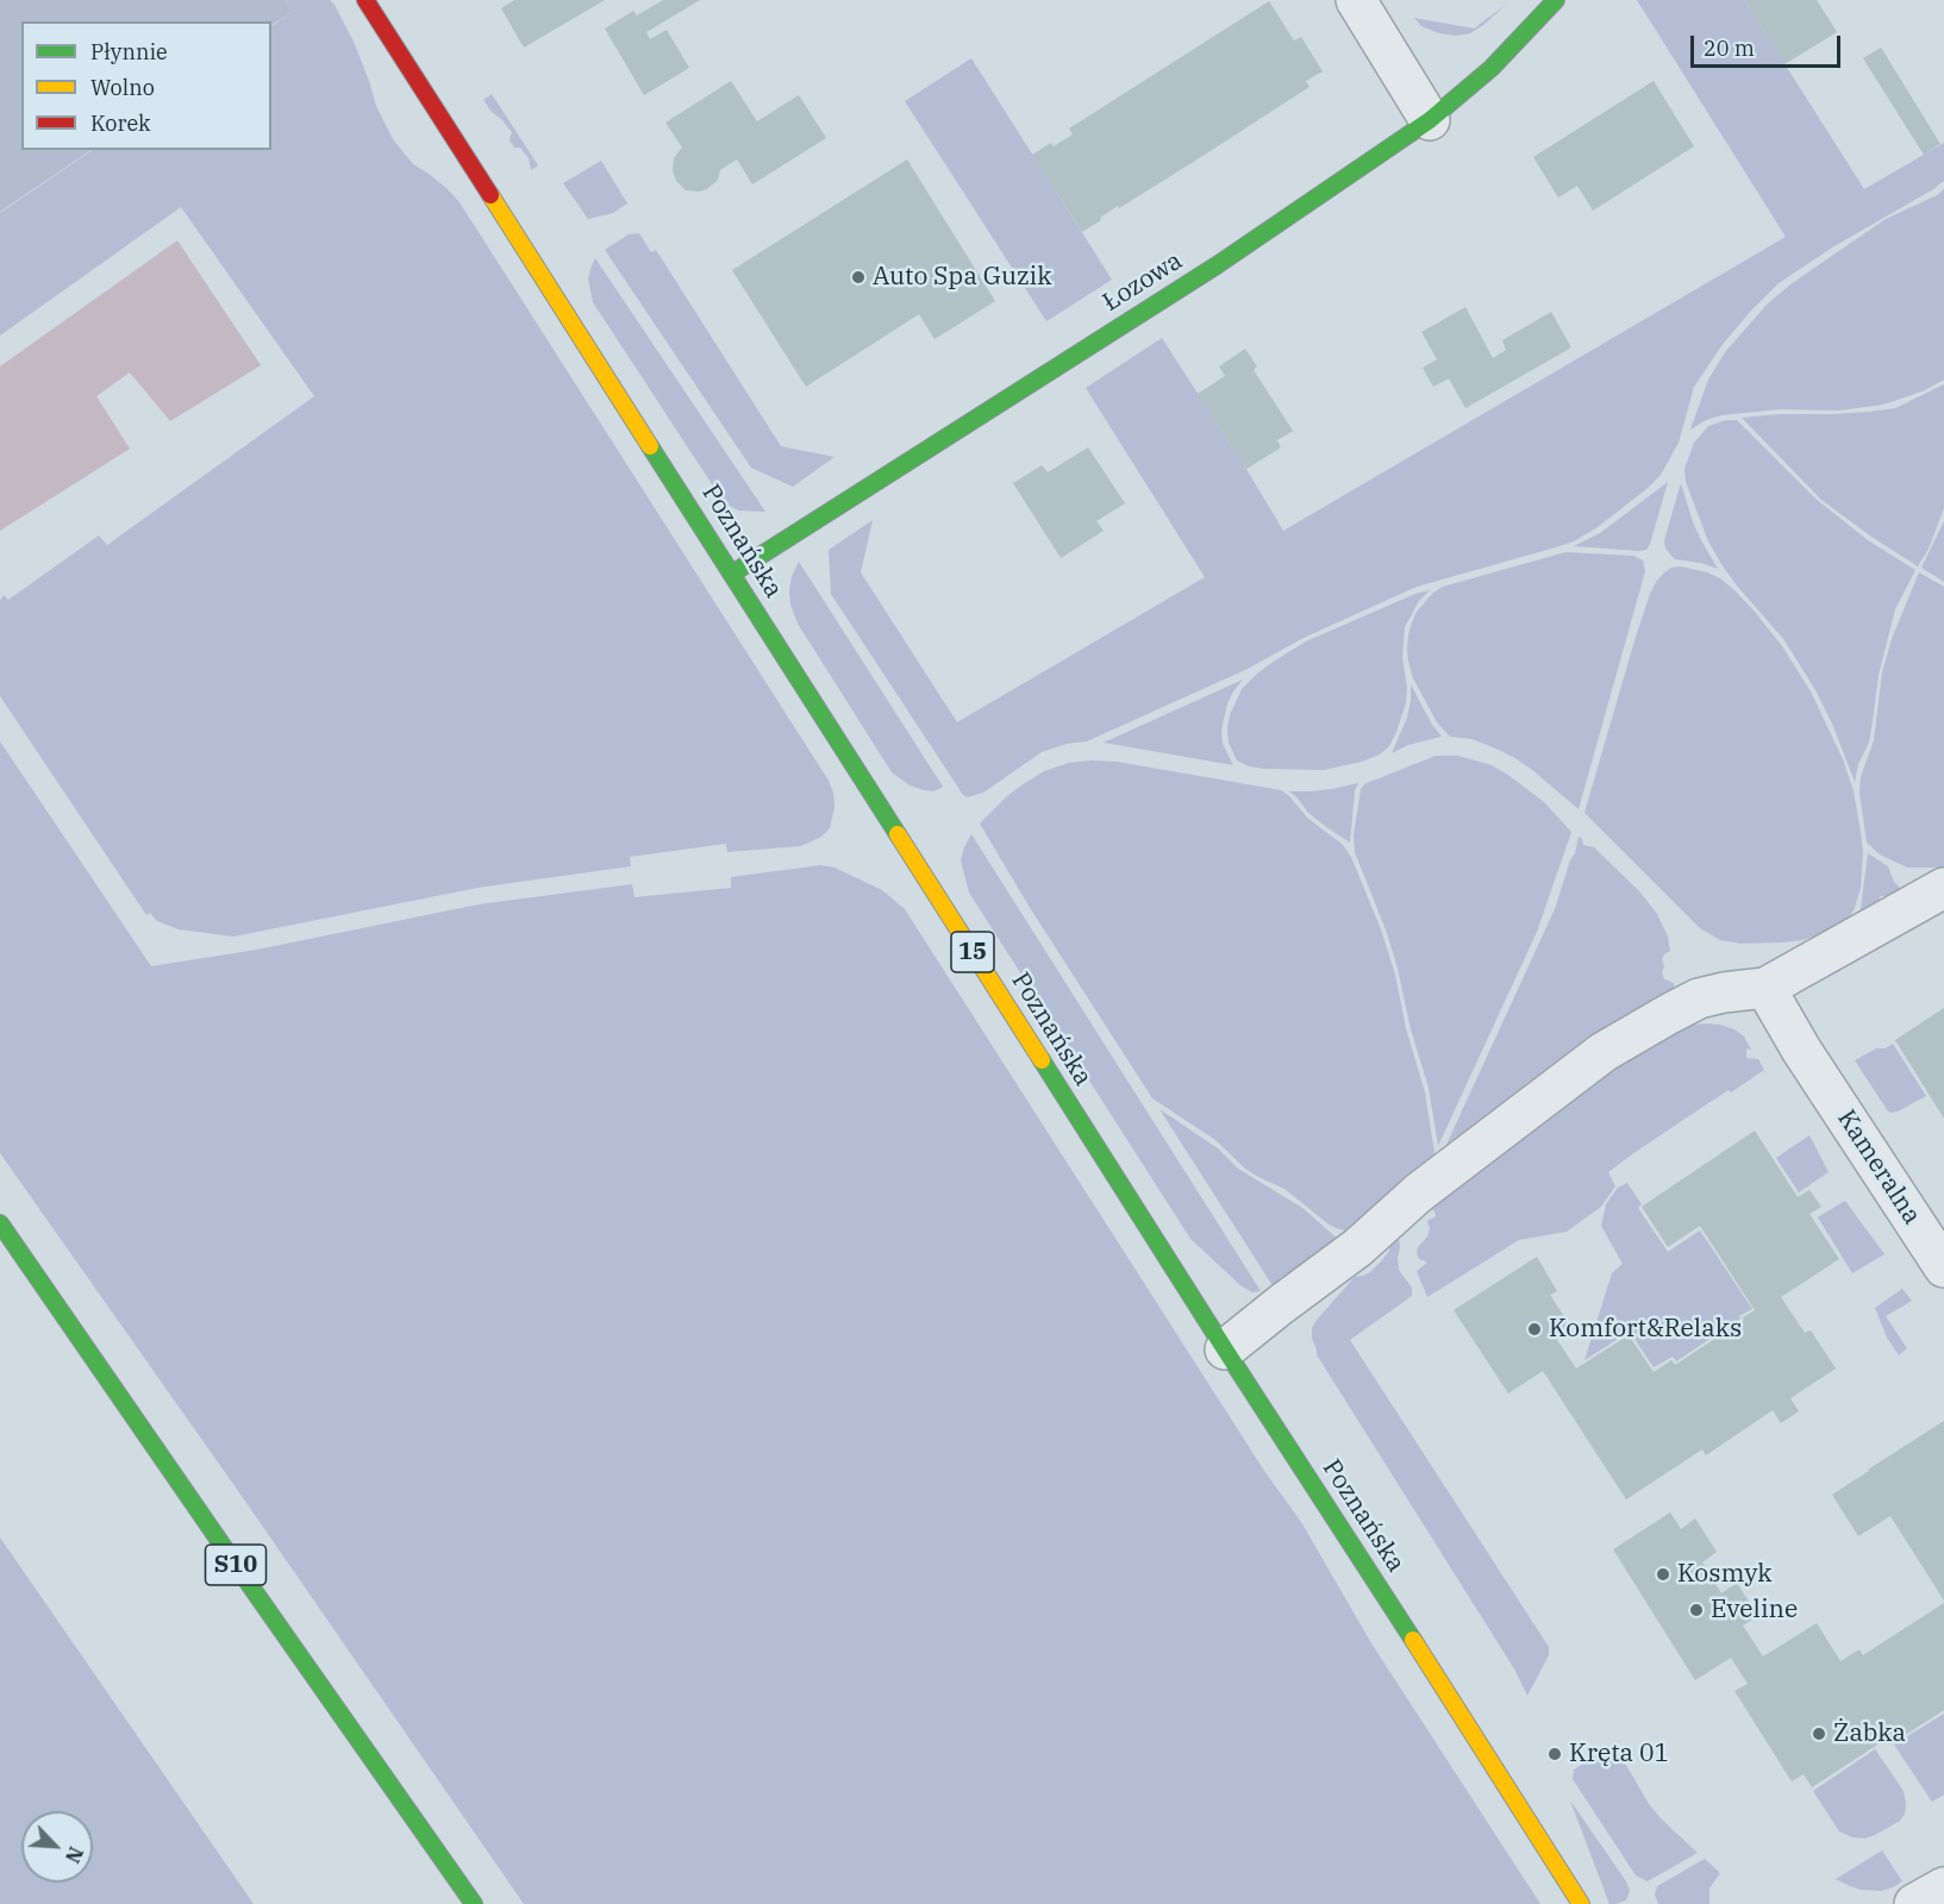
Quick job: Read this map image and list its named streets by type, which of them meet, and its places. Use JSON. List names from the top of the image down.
{
  "streets": {
    "main road": [
      "Łozowa",
      "Poznańska",
      "15",
      "S10"
    ],
    "street": ["Kameralna"]
  },
  "crossings": [
    ["Łozowa", "Poznańska"]
  ],
  "places": [
    "Auto Spa Guzik",
    "Komfort&Relaks",
    "Kosmyk",
    "Eveline",
    "Żabka",
    "Kręta 01"
  ],
  "legend": ["Płynnie", "Wolno", "Korek"],
  "scale_bar": "20 m",
  "north": "bottom right"
}
